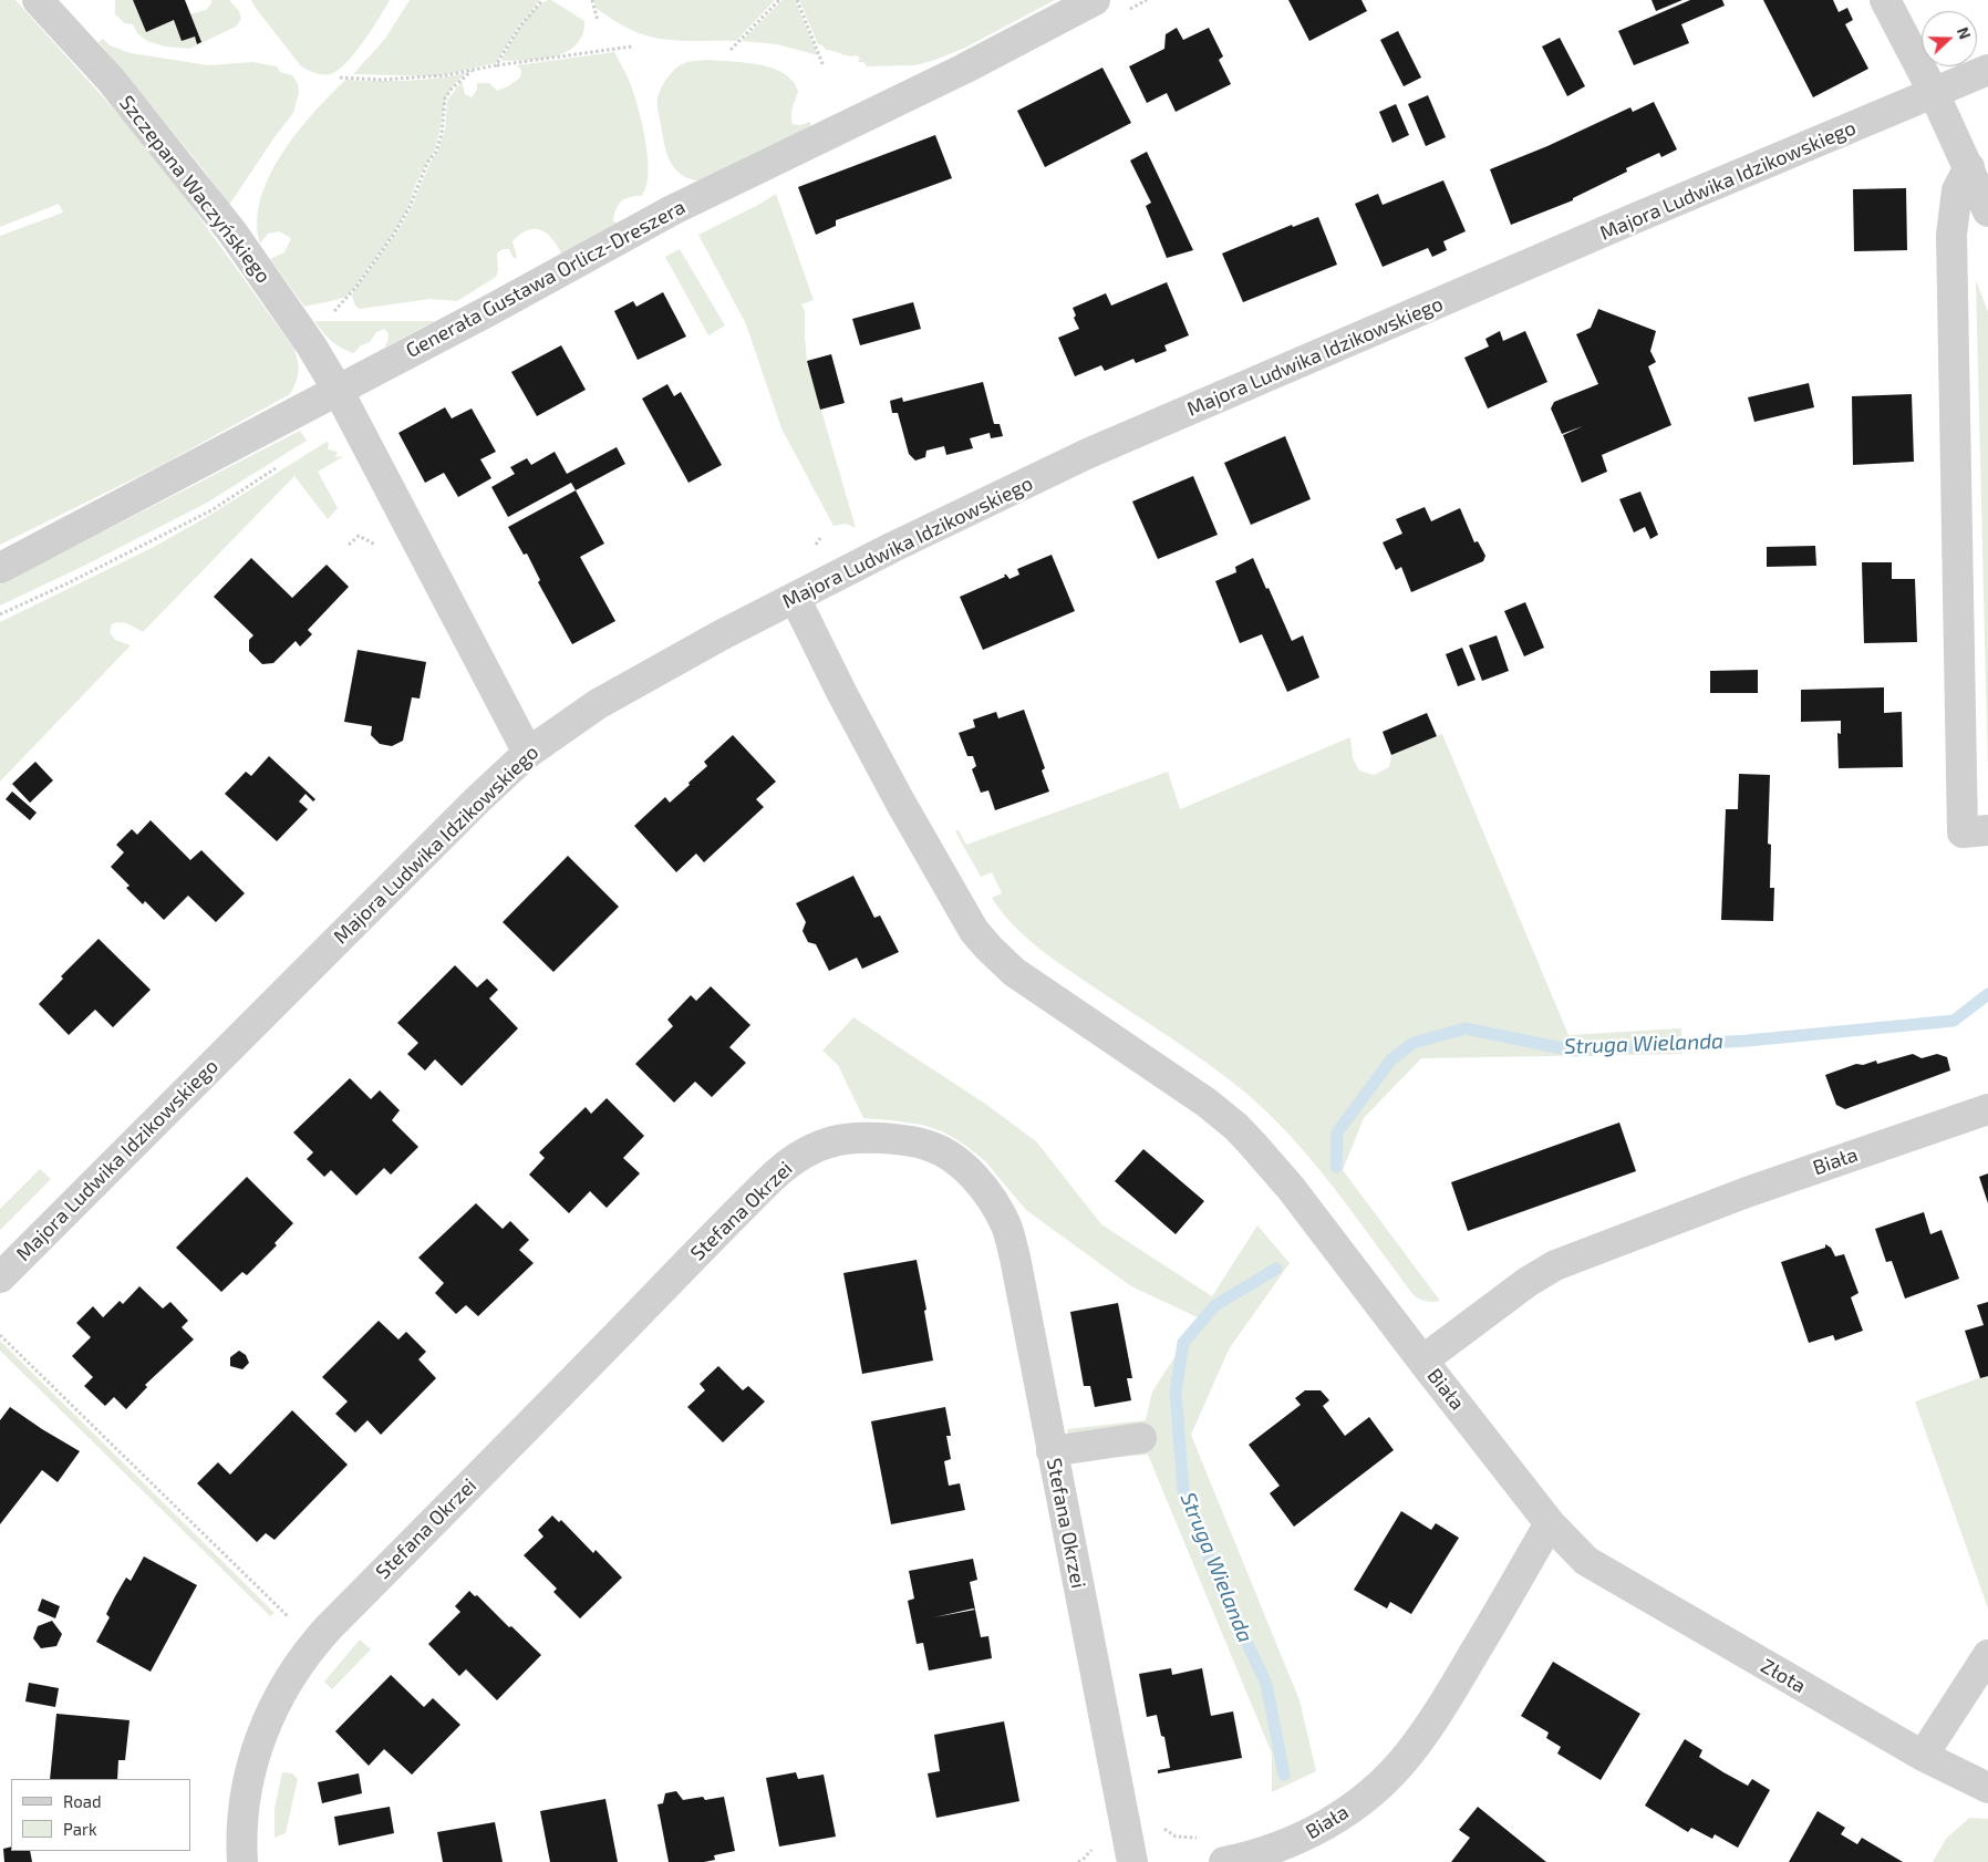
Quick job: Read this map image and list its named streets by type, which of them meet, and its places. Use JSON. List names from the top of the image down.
{
  "streets": {
    "street": [
      "Majora Ludwika Idzikowskiego",
      "Szczepana Waczyńskiego",
      "Generała Gustawa Orlicz-Dreszera",
      "Biała",
      "Stefana Okrzei",
      "Złota"
    ]
  },
  "crossings": [
    ["Majora Ludwika Idzikowskiego", "Szczepana Waczyńskiego"],
    ["Szczepana Waczyńskiego", "Generała Gustawa Orlicz-Dreszera"],
    ["Biała", "Złota"]
  ],
  "water": ["Struga Wielanda"],
  "legend": ["Road", "Park"],
  "north": "right"
}
